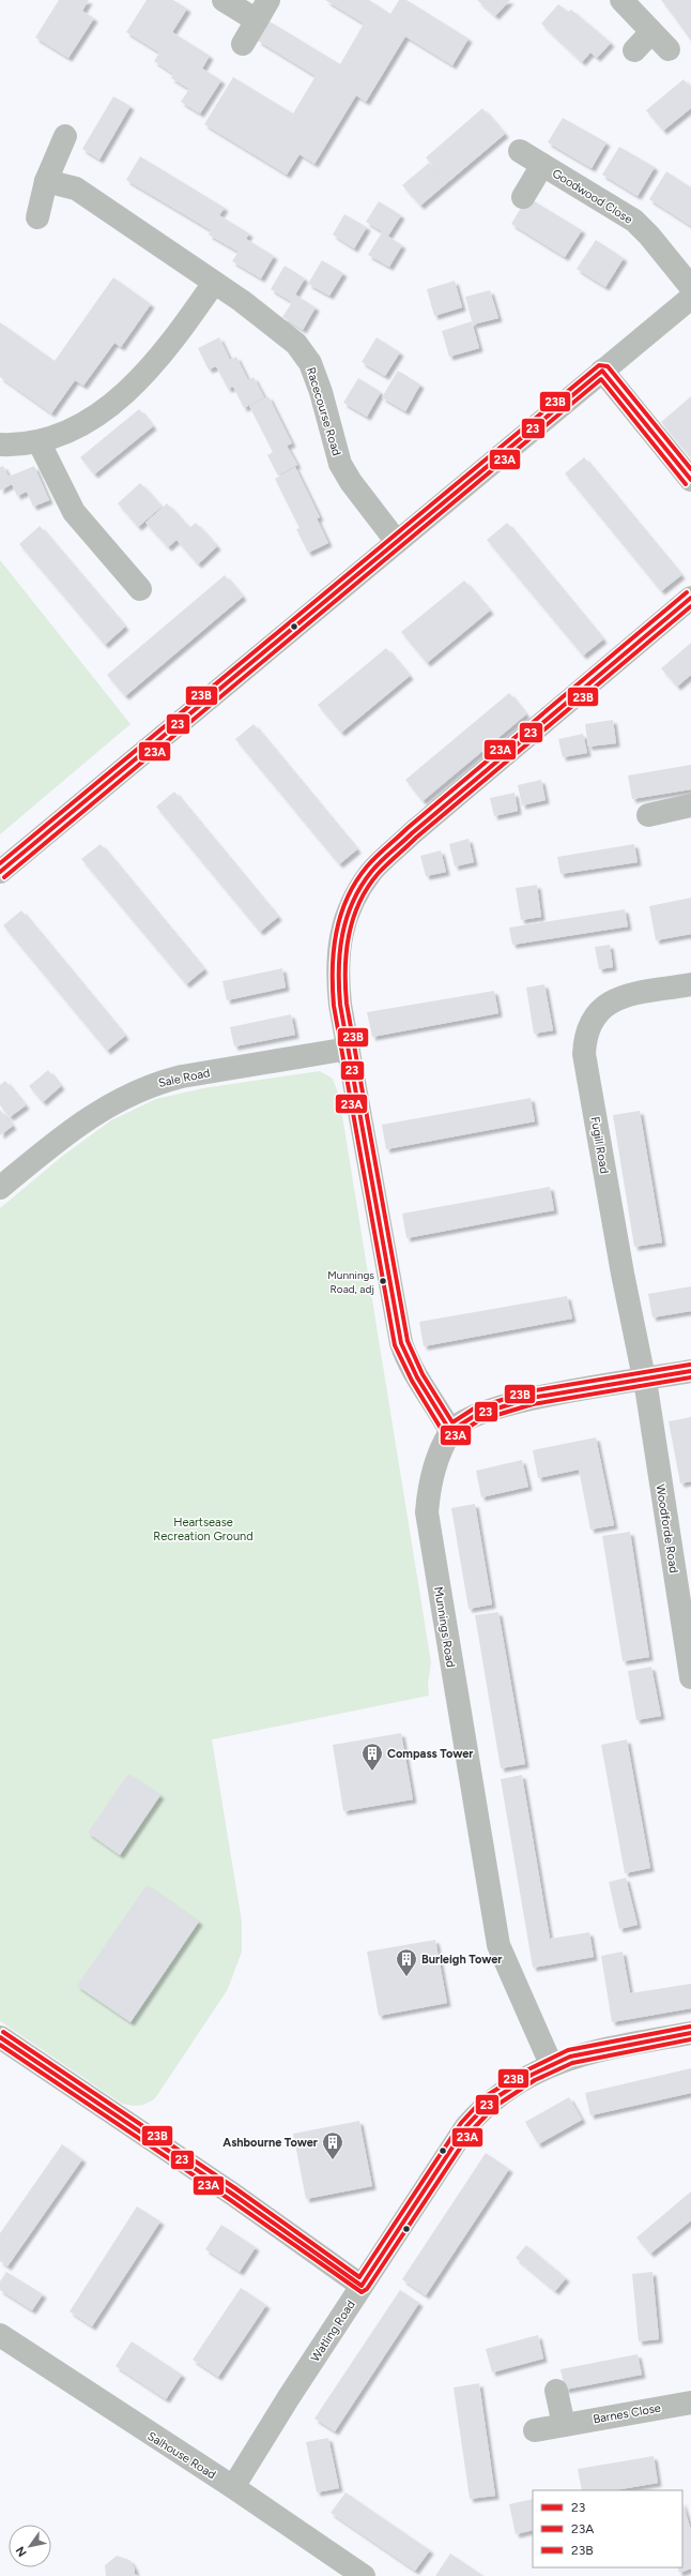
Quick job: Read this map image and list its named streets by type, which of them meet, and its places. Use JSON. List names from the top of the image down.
{
  "streets": {
    "street": [
      "Goodwood Close",
      "Racecourse Road",
      "Sale Road",
      "Fugill Road",
      "Woodforde Road",
      "Munnings Road",
      "Watling Road",
      "Barnes Close",
      "Salhouse Road"
    ]
  },
  "crossings": [
    ["Fugill Road", "Woodforde Road"],
    ["Munnings Road", "Watling Road"],
    ["Watling Road", "Salhouse Road"]
  ],
  "parks": ["Heartsease Recreation Ground"],
  "places": {
    "other": ["Munnings Road, adj"],
    "building": ["Compass Tower", "Burleigh Tower", "Ashbourne Tower"]
  },
  "lines": ["transit line 23B", "transit line 23", "transit line 23A"],
  "legend": ["23", "23A", "23B"],
  "north": "bottom left"
}
